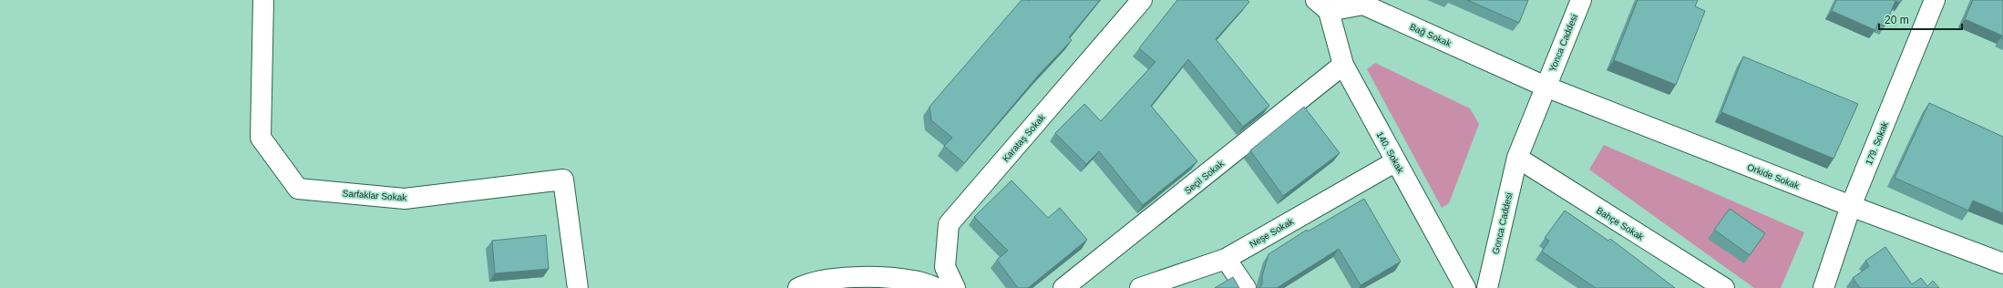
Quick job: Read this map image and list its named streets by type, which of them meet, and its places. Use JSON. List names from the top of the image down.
{
  "streets": {
    "street": [
      "Bağ Sokak",
      "Yonca Caddesi",
      "Karataş Sokak",
      "179. Sokak",
      "140. Sokak",
      "Orkide Sokak",
      "Seçil Sokak",
      "Sarfaklar Sokak",
      "Gonca Caddesi",
      "Bahçe Sokak",
      "Neşe Sokak"
    ]
  },
  "crossings": [
    ["Bağ Sokak", "Yonca Caddesi"],
    ["Bağ Sokak", "140. Sokak"],
    ["Bağ Sokak", "Orkide Sokak"],
    ["Yonca Caddesi", "Orkide Sokak"],
    ["Yonca Caddesi", "Gonca Caddesi"],
    ["Yonca Caddesi", "Bahçe Sokak"],
    ["179. Sokak", "Orkide Sokak"],
    ["140. Sokak", "Seçil Sokak"],
    ["140. Sokak", "Neşe Sokak"],
    ["Gonca Caddesi", "Bahçe Sokak"]
  ],
  "scale_bar": "20 m"
}
